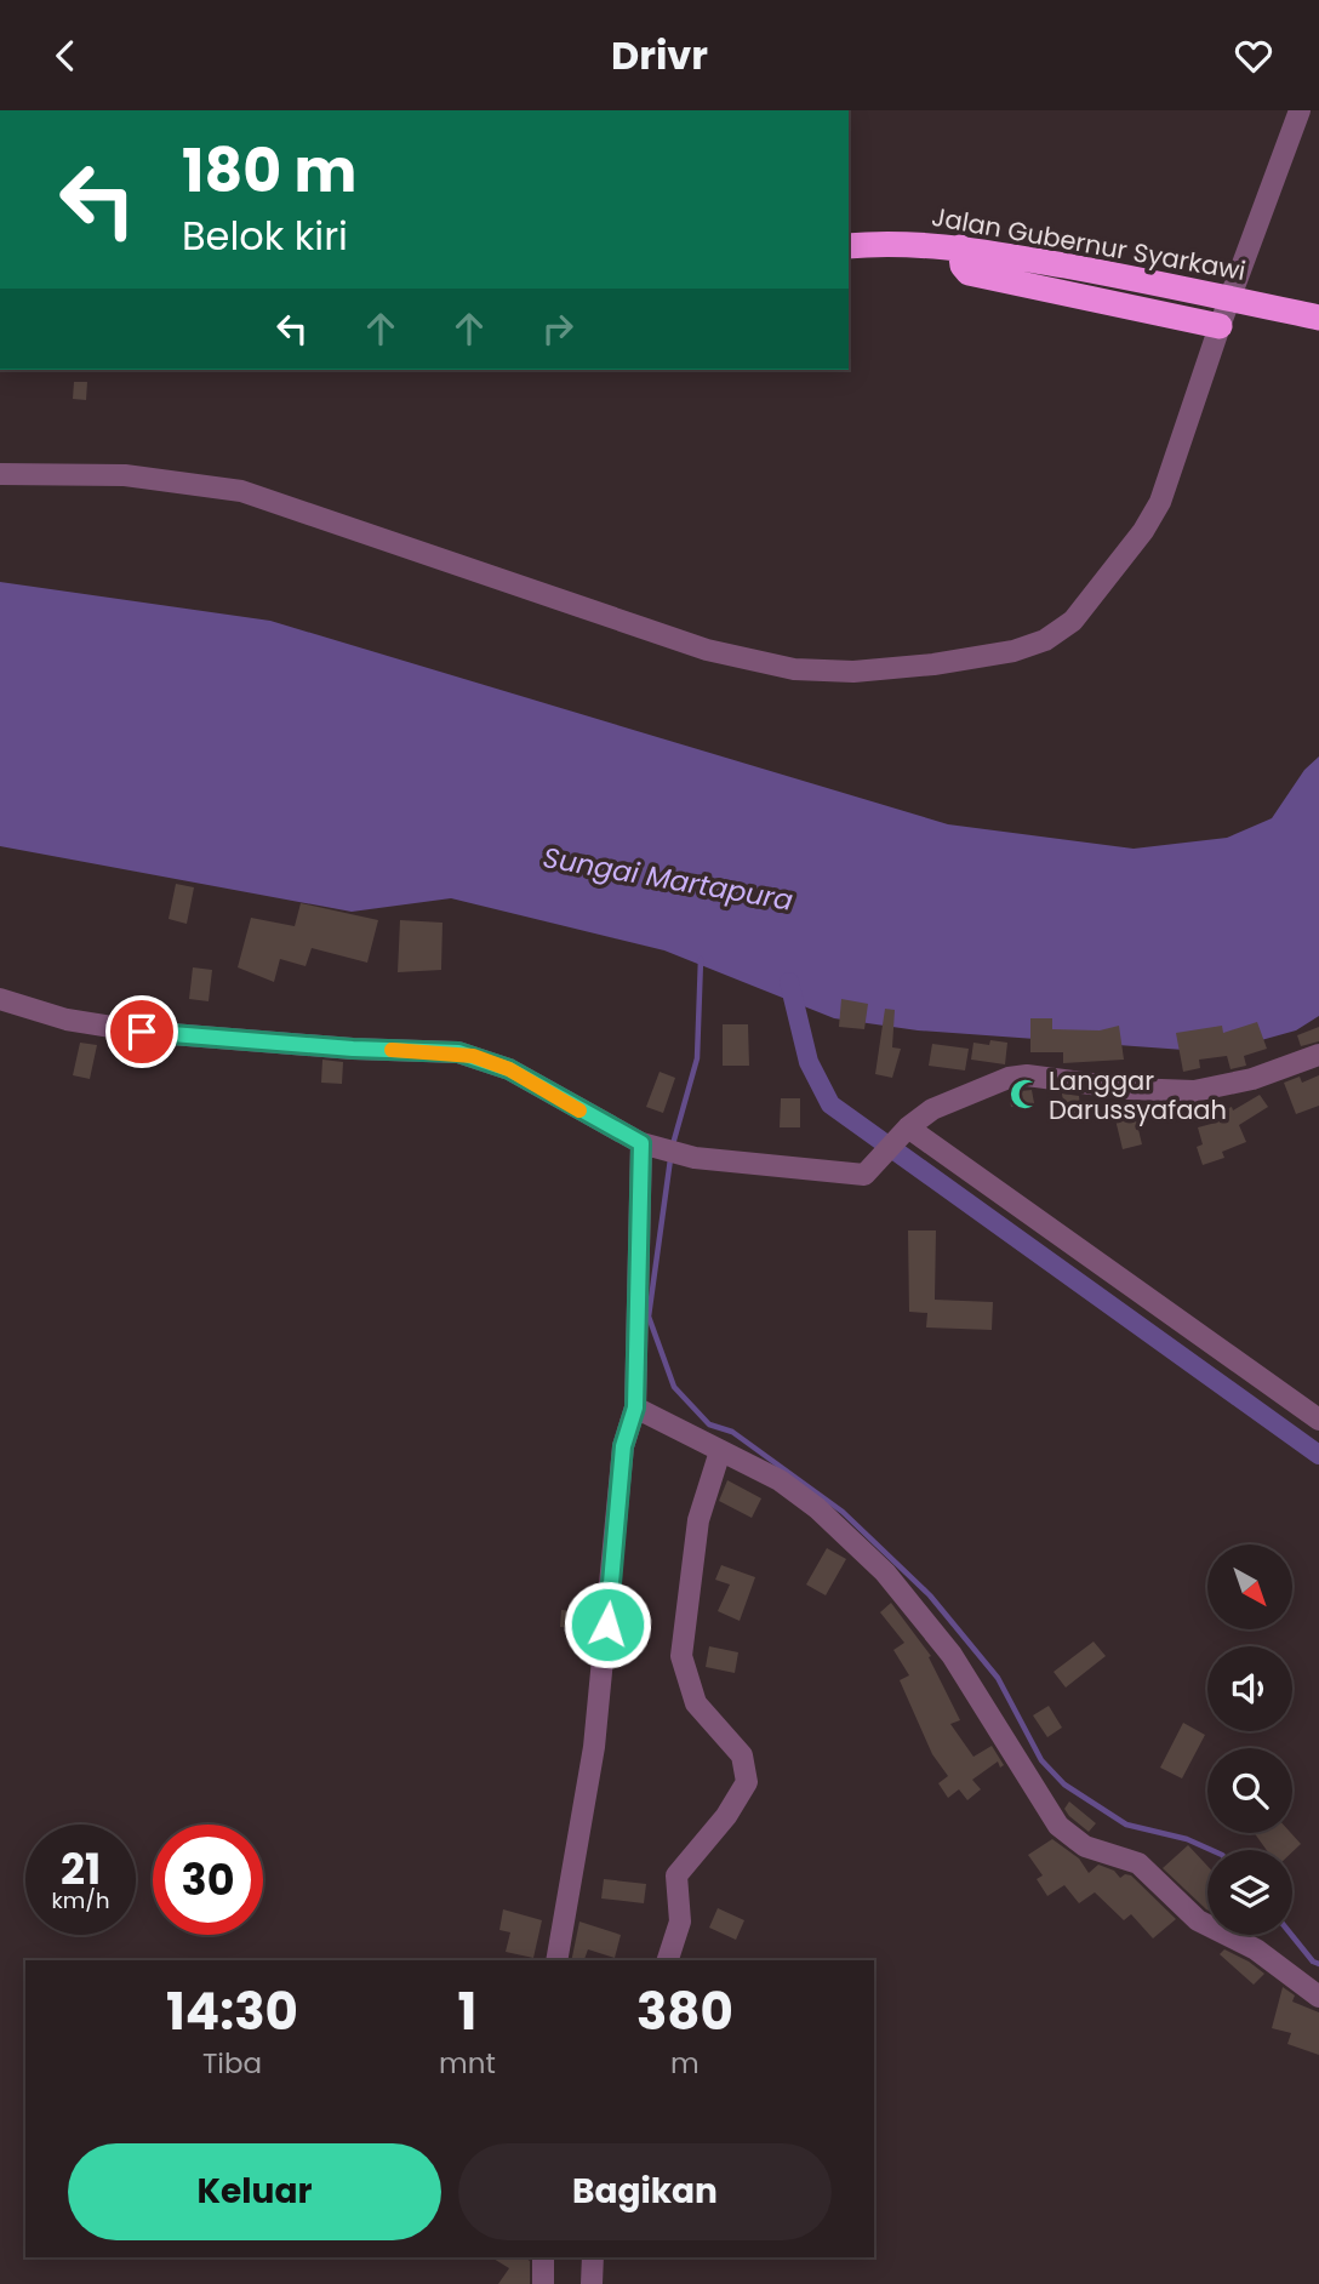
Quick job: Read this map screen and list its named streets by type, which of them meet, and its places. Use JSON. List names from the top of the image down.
{
  "streets": {
    "highway": ["Jalan Gubernur Syarkawi"]
  },
  "water": ["Sungai Martapura"],
  "places": {
    "mosque": ["Langgar Darussyafaah"]
  },
  "north": "bottom right",
  "page": {
    "header": "Drivr",
    "turn": ["180 m", "Belok kiri"],
    "speed": "21 km/h",
    "limit": "30",
    "eta": [
      "14:30",
      "Tiba",
      "1",
      "mnt",
      "380",
      "m"
    ],
    "buttons": ["Keluar", "Bagikan"]
  }
}
